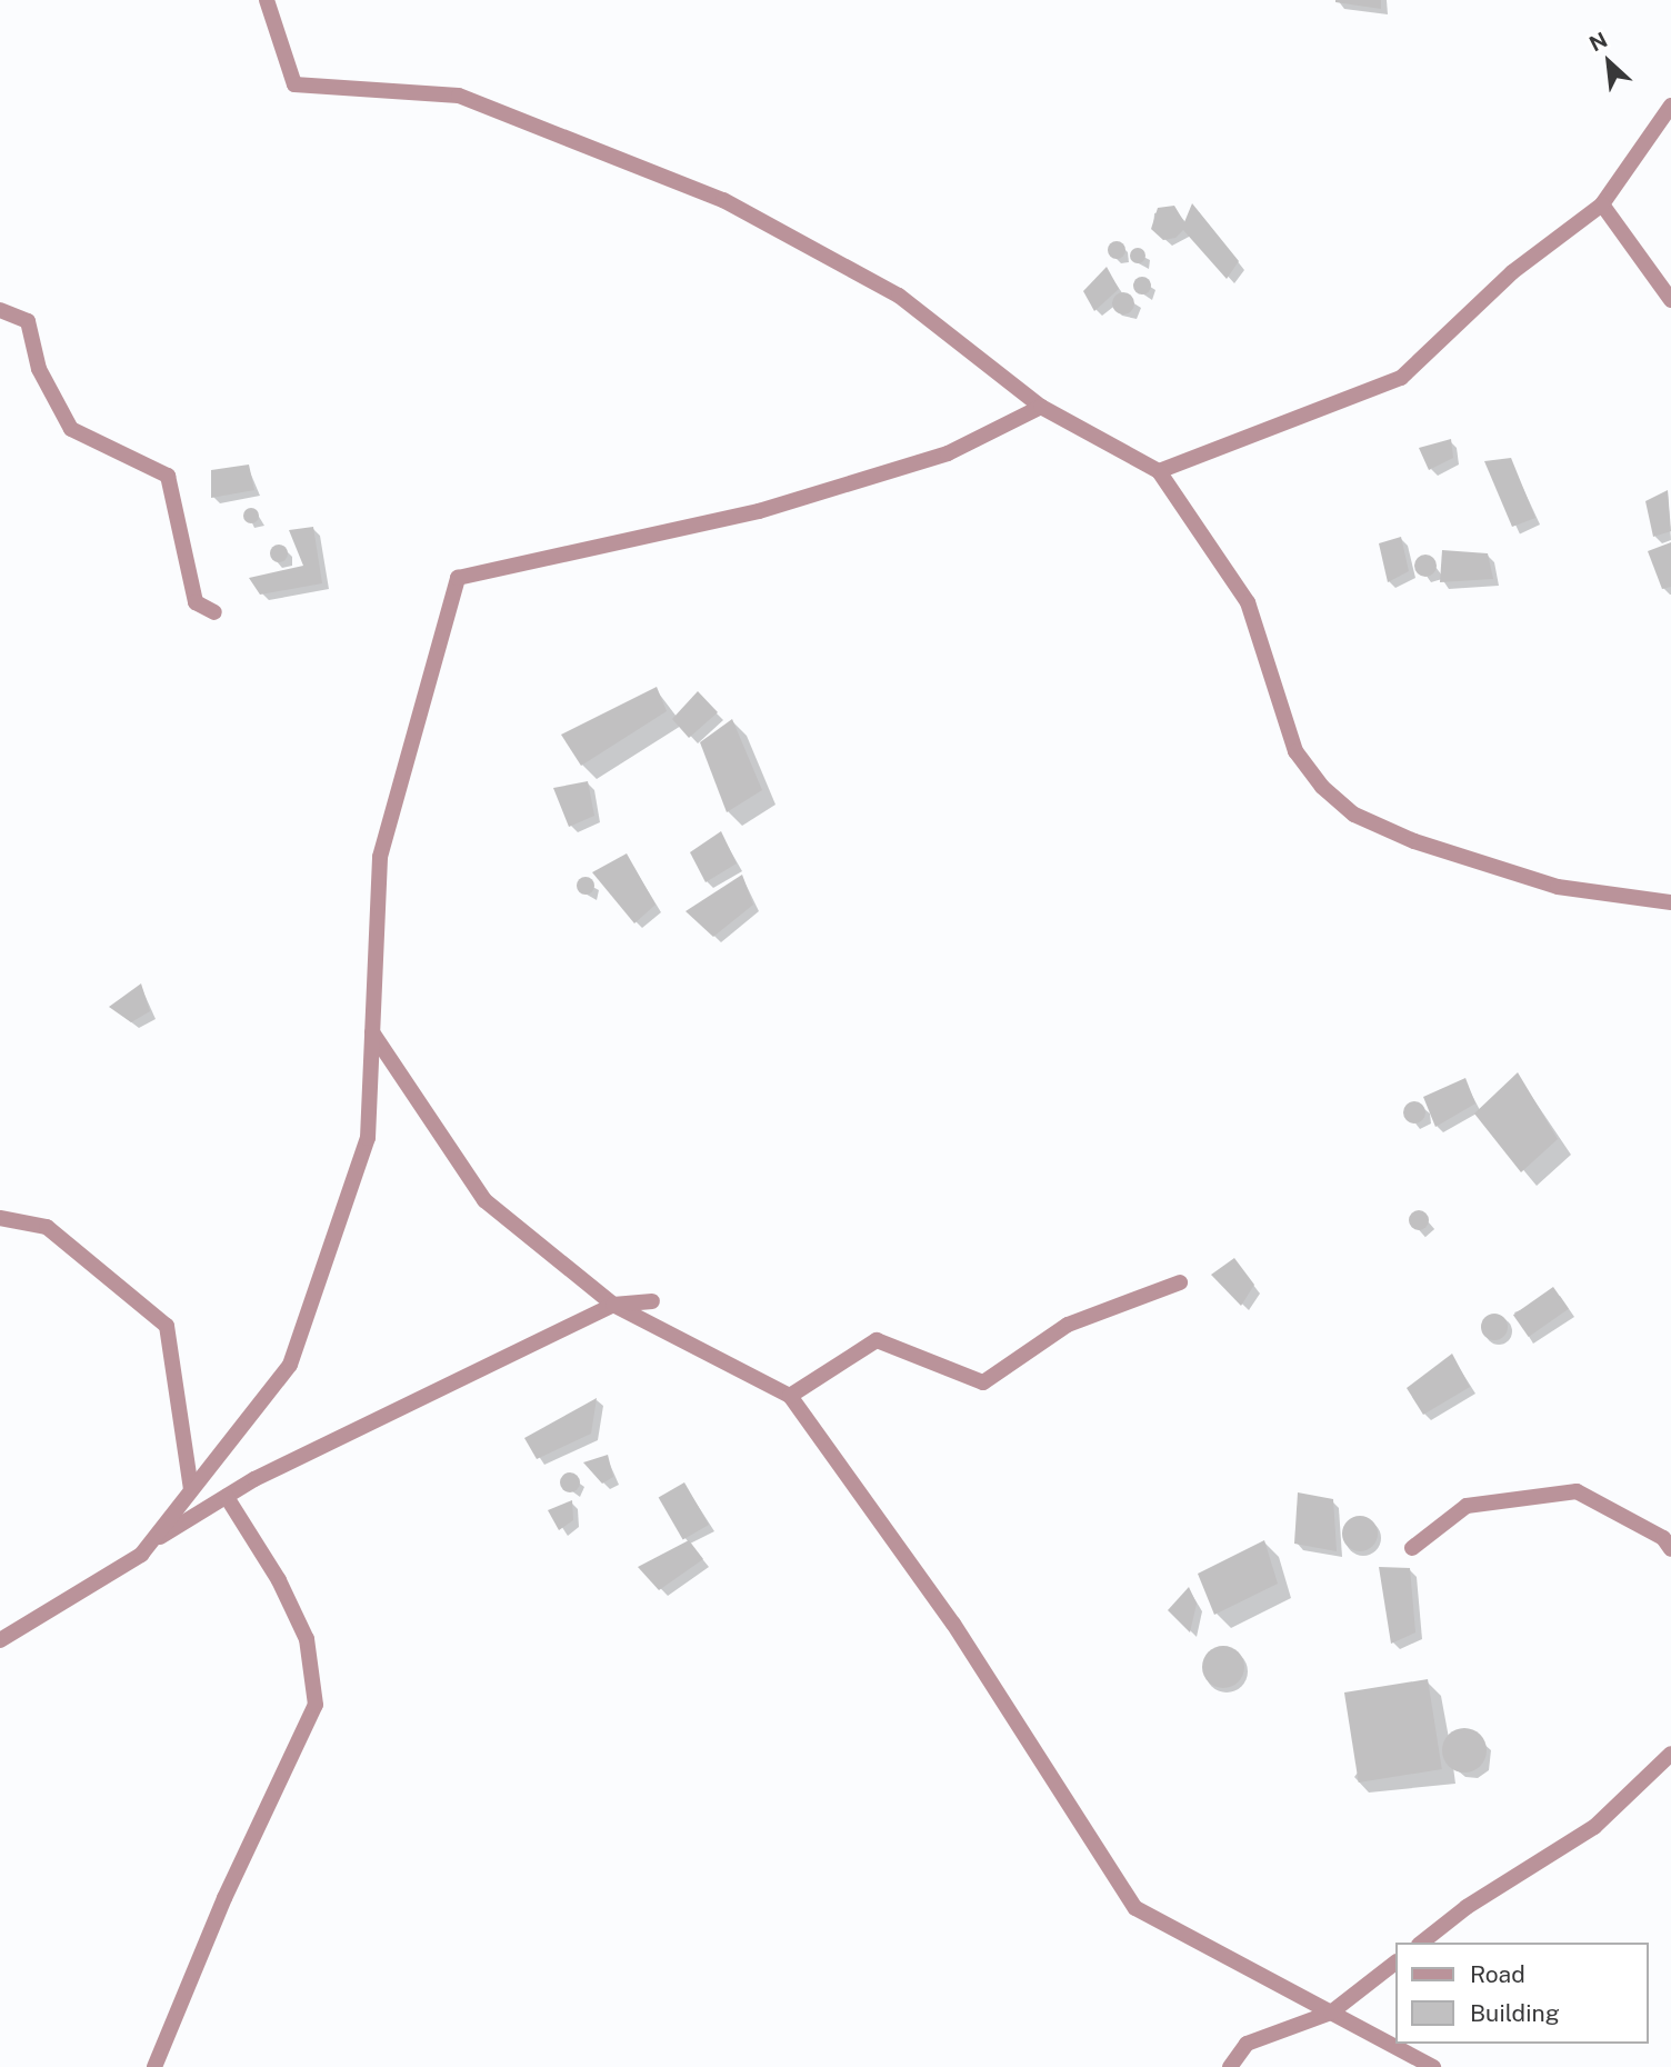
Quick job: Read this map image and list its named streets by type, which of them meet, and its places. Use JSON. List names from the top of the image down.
{
  "legend": ["Road", "Building"],
  "north": "top left"
}
